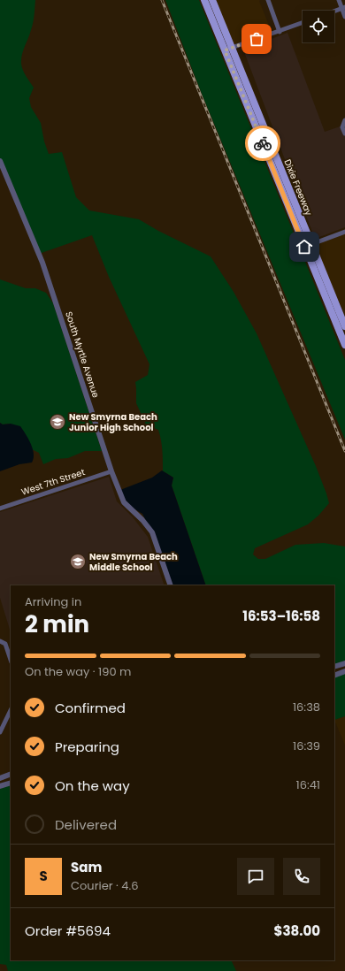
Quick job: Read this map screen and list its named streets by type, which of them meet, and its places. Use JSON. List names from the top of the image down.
{
  "streets": {
    "main road": ["Dixie Freeway"],
    "street": ["South Myrtle Avenue", "West 7th Street"]
  },
  "crossings": [
    ["South Myrtle Avenue", "West 7th Street"]
  ],
  "places": {
    "school or university": ["New Smyrna Beach Junior High School", "New Smyrna Beach Middle School"]
  },
  "page": {
    "heading": ["2 min", "Arriving in", "16:53–16:58"],
    "panel": [
      "Sam",
      "Courier · 4.6",
      "Order #5694",
      "$38.00"
    ],
    "bar": "On the way · 190 m",
    "list": [
      ["Confirmed", "16:38"],
      ["Preparing", "16:39"],
      ["On the way", "16:41"],
      "Delivered"
    ],
    "round": "S"
  }
}
